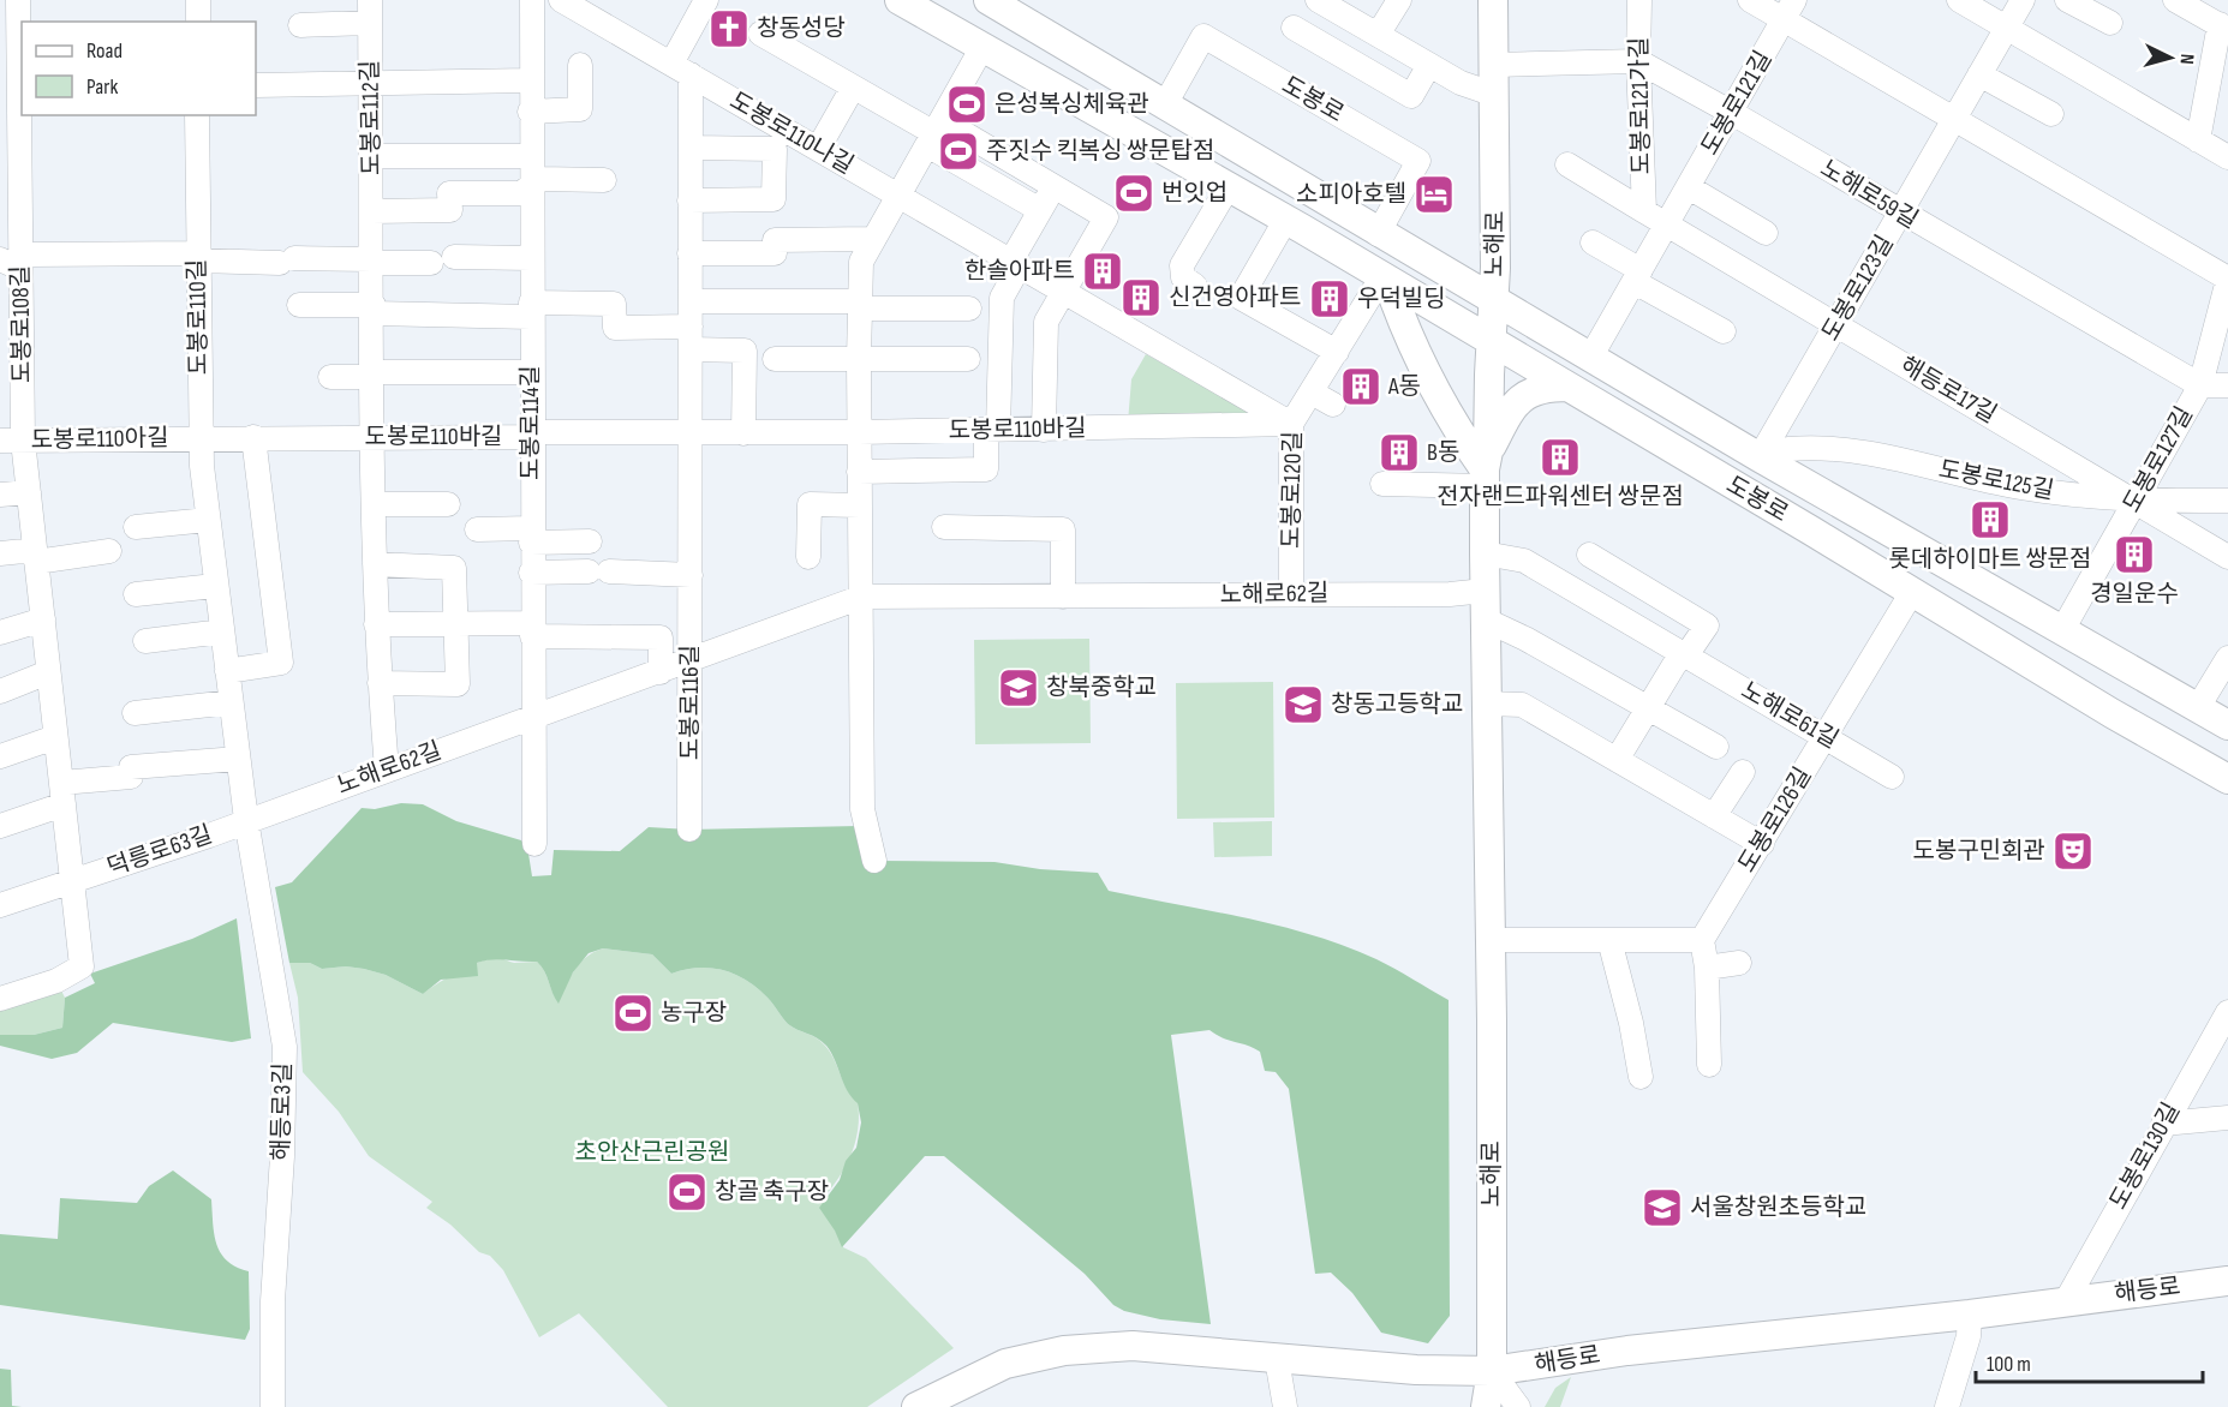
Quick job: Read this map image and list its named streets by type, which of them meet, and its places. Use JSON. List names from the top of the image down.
{
  "streets": {
    "main road": ["도봉로", "노해로", "해등로"],
    "street": [
      "도봉로121길",
      "도봉로121가길",
      "도봉로112길",
      "도봉로110나길",
      "노해로59길",
      "도봉로123길",
      "도봉로110길",
      "도봉로108길",
      "해등로17길",
      "도봉로114길",
      "도봉로110바길",
      "도봉로110아길",
      "도봉로127길",
      "도봉로125길",
      "도봉로120길",
      "노해로62길",
      "도봉로116길",
      "노해로61길",
      "도봉로126길",
      "덕릉로63길",
      "해등로3길",
      "도봉로130길"
    ]
  },
  "crossings": [
    ["도봉로", "도봉로121길"],
    ["도봉로", "노해로"],
    ["도봉로", "도봉로123길"],
    ["도봉로", "도봉로127길"],
    ["도봉로", "도봉로125길"],
    ["도봉로", "도봉로120길"],
    ["도봉로", "도봉로126길"],
    ["도봉로121길", "도봉로121가길"],
    ["도봉로121길", "노해로59길"],
    ["도봉로121길", "해등로17길"],
    ["도봉로121가길", "노해로59길"],
    ["도봉로121가길", "해등로17길"],
    ["도봉로112길", "도봉로110바길"],
    ["도봉로112길", "노해로62길"],
    ["도봉로110나길", "도봉로110바길"],
    ["도봉로110나길", "도봉로120길"],
    ["도봉로110나길", "도봉로116길"],
    ["노해로59길", "도봉로123길"],
    ["노해로59길", "도봉로127길"],
    ["노해로", "노해로62길"],
    ["노해로", "노해로61길"],
    ["노해로", "해등로"],
    ["도봉로123길", "해등로17길"],
    ["도봉로123길", "도봉로127길"],
    ["도봉로123길", "도봉로125길"],
    ["도봉로110길", "도봉로110바길"],
    ["도봉로110길", "도봉로110아길"],
    ["도봉로110길", "노해로62길"],
    ["도봉로110길", "덕릉로63길"],
    ["도봉로110길", "해등로3길"],
    ["도봉로108길", "도봉로110아길"],
    ["도봉로108길", "덕릉로63길"],
    ["해등로17길", "도봉로127길"],
    ["해등로17길", "도봉로125길"],
    ["도봉로114길", "도봉로110바길"],
    ["도봉로114길", "노해로62길"],
    ["도봉로110바길", "도봉로110아길"],
    ["도봉로110바길", "도봉로120길"],
    ["도봉로110바길", "도봉로116길"],
    ["도봉로127길", "도봉로125길"],
    ["도봉로120길", "노해로62길"],
    ["노해로62길", "도봉로116길"],
    ["노해로62길", "덕릉로63길"],
    ["노해로62길", "해등로3길"],
    ["노해로61길", "도봉로126길"],
    ["덕릉로63길", "해등로3길"],
    ["도봉로130길", "해등로"]
  ],
  "parks": ["초안산근린공원"],
  "places": {
    "church": ["창동성당"],
    "sports": [
      "은성복싱체육관",
      "주짓수 킥복싱 쌍문탑점",
      "번잇업",
      "농구장",
      "창골 축구장"
    ],
    "hotel": ["소피아호텔"],
    "building": [
      "한솔아파트",
      "신건영아파트",
      "우덕빌딩",
      "A동",
      "B동",
      "전자랜드파워센터 쌍문점",
      "롯데하이마트 쌍문점",
      "경일운수"
    ],
    "school or university": ["창북중학교", "창동고등학교", "서울창원초등학교"],
    "theatre": ["도봉구민회관"]
  },
  "legend": ["Road", "Park"],
  "scale_bar": "100 m",
  "north": "right"
}
